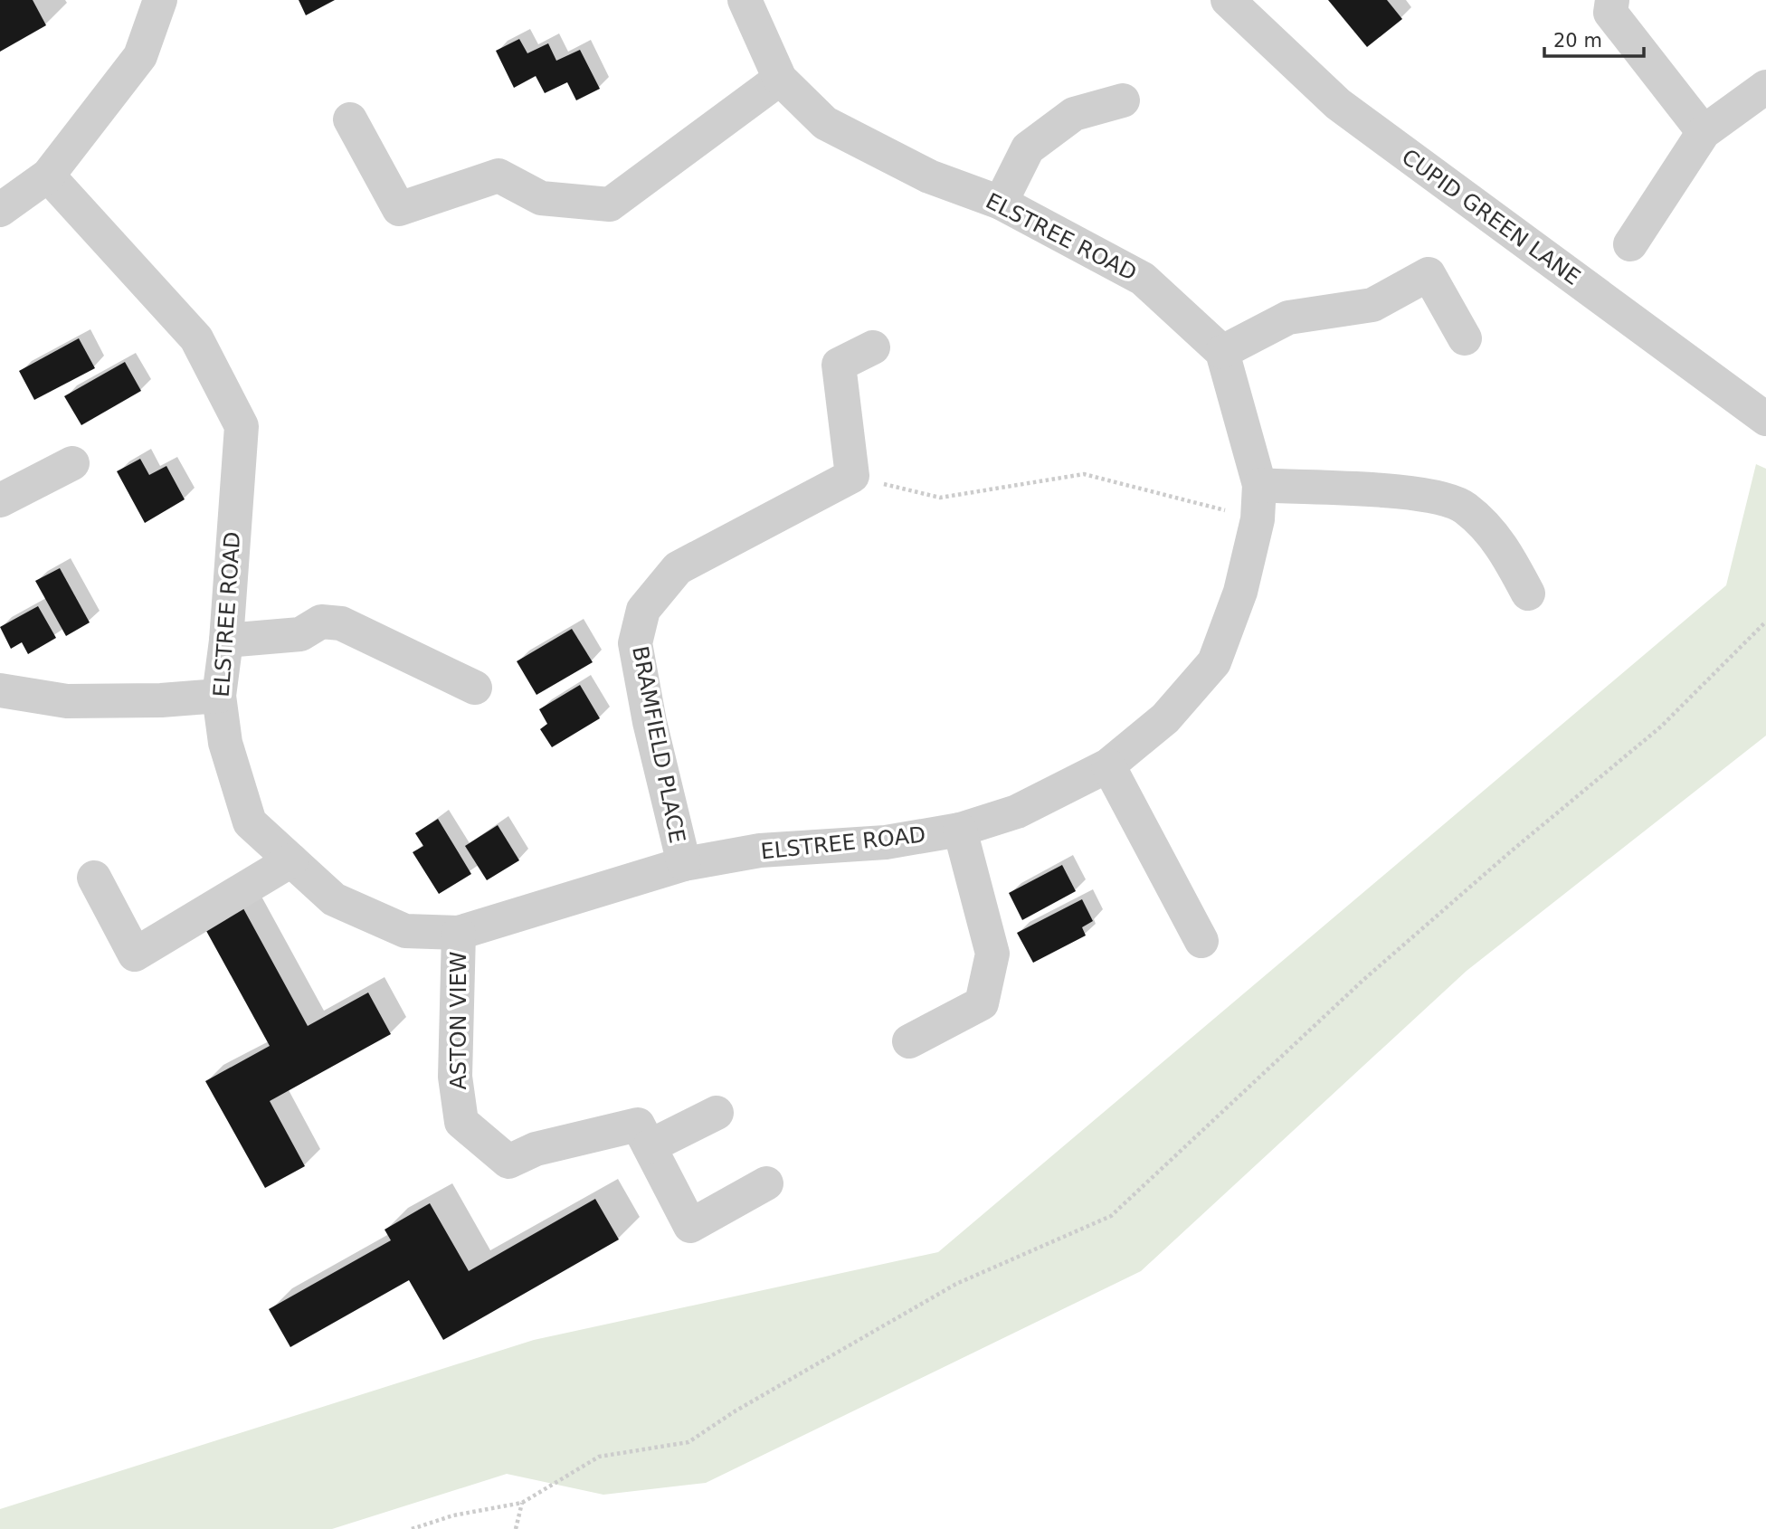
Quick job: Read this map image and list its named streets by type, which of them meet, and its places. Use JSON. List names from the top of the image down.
{
  "streets": {
    "street": [
      "CUPID GREEN LANE",
      "ELSTREE ROAD",
      "BRAMFIELD PLACE",
      "ASTON VIEW"
    ]
  },
  "crossings": [
    ["ELSTREE ROAD", "BRAMFIELD PLACE"],
    ["ELSTREE ROAD", "ASTON VIEW"]
  ],
  "scale_bar": "20 m"
}
